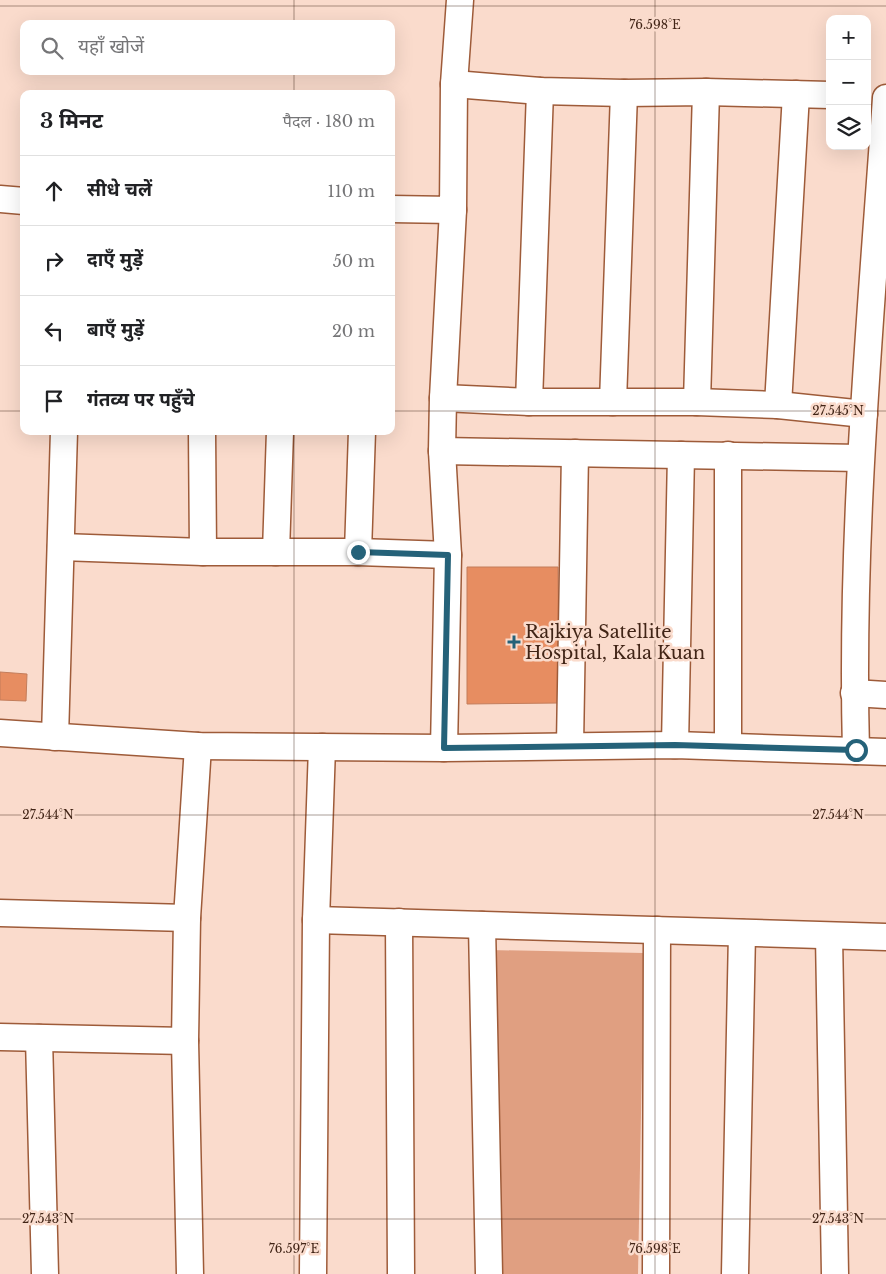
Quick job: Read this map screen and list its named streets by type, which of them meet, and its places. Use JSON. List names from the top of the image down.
{
  "places": {
    "health": ["Rajkiya Satellite Hospital, Kala Kuan"]
  },
  "page": {
    "map_buttons": ["+", "−"],
    "search": "यहाँ खोजें",
    "heading": ["3 मिनट", "पैदल · 180 m"],
    "list": [
      ["सीधे चलें", "110 m"],
      ["दाएँ मुड़ें", "50 m"],
      ["बाएँ मुड़ें", "20 m"],
      "गंतव्य पर पहुँचे"
    ]
  },
  "coordinates": [
    "76.598°E",
    "27.545°N",
    "27.544°N",
    "27.543°N",
    "76.597°E"
  ]
}
